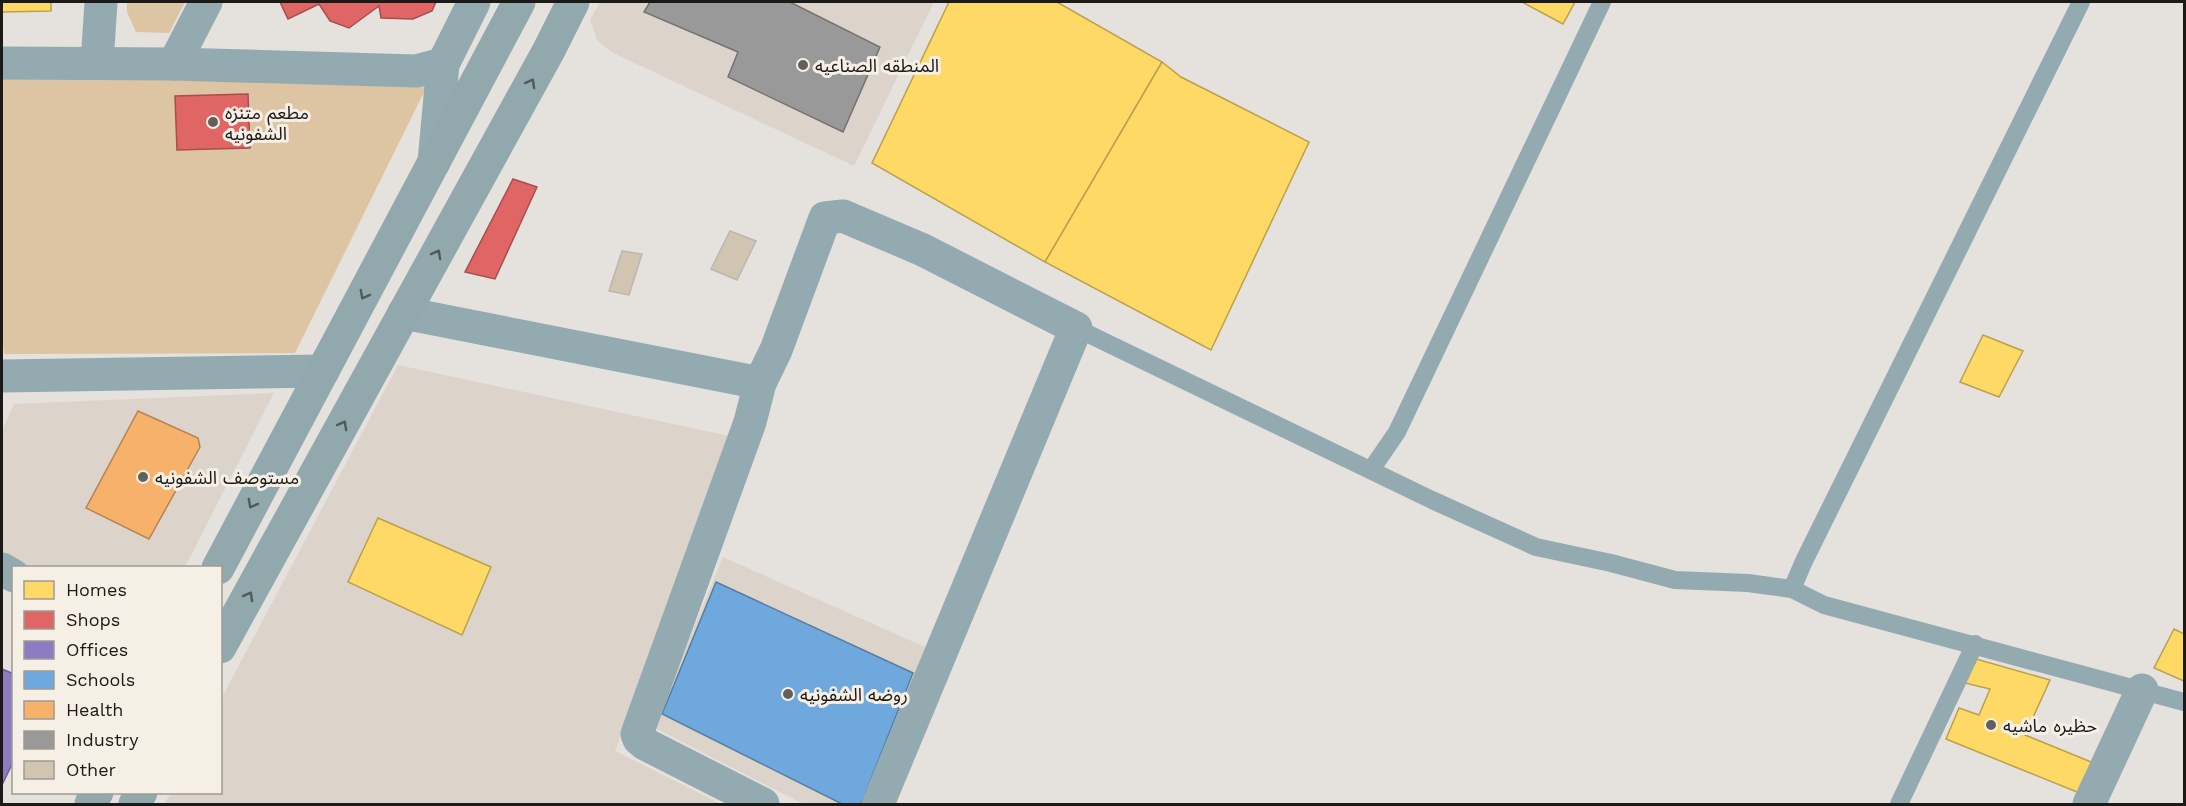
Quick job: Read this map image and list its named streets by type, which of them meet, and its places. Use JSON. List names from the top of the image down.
{
  "places": [
    "المنطقه الصناعيه",
    "مطعم متنزه الشفونيه",
    "مستوصف الشفونيه",
    "روضه الشفونيه",
    "حظيره ماشيه"
  ],
  "legend": [
    "Homes",
    "Shops",
    "Offices",
    "Schools",
    "Health",
    "Industry",
    "Other"
  ]
}
